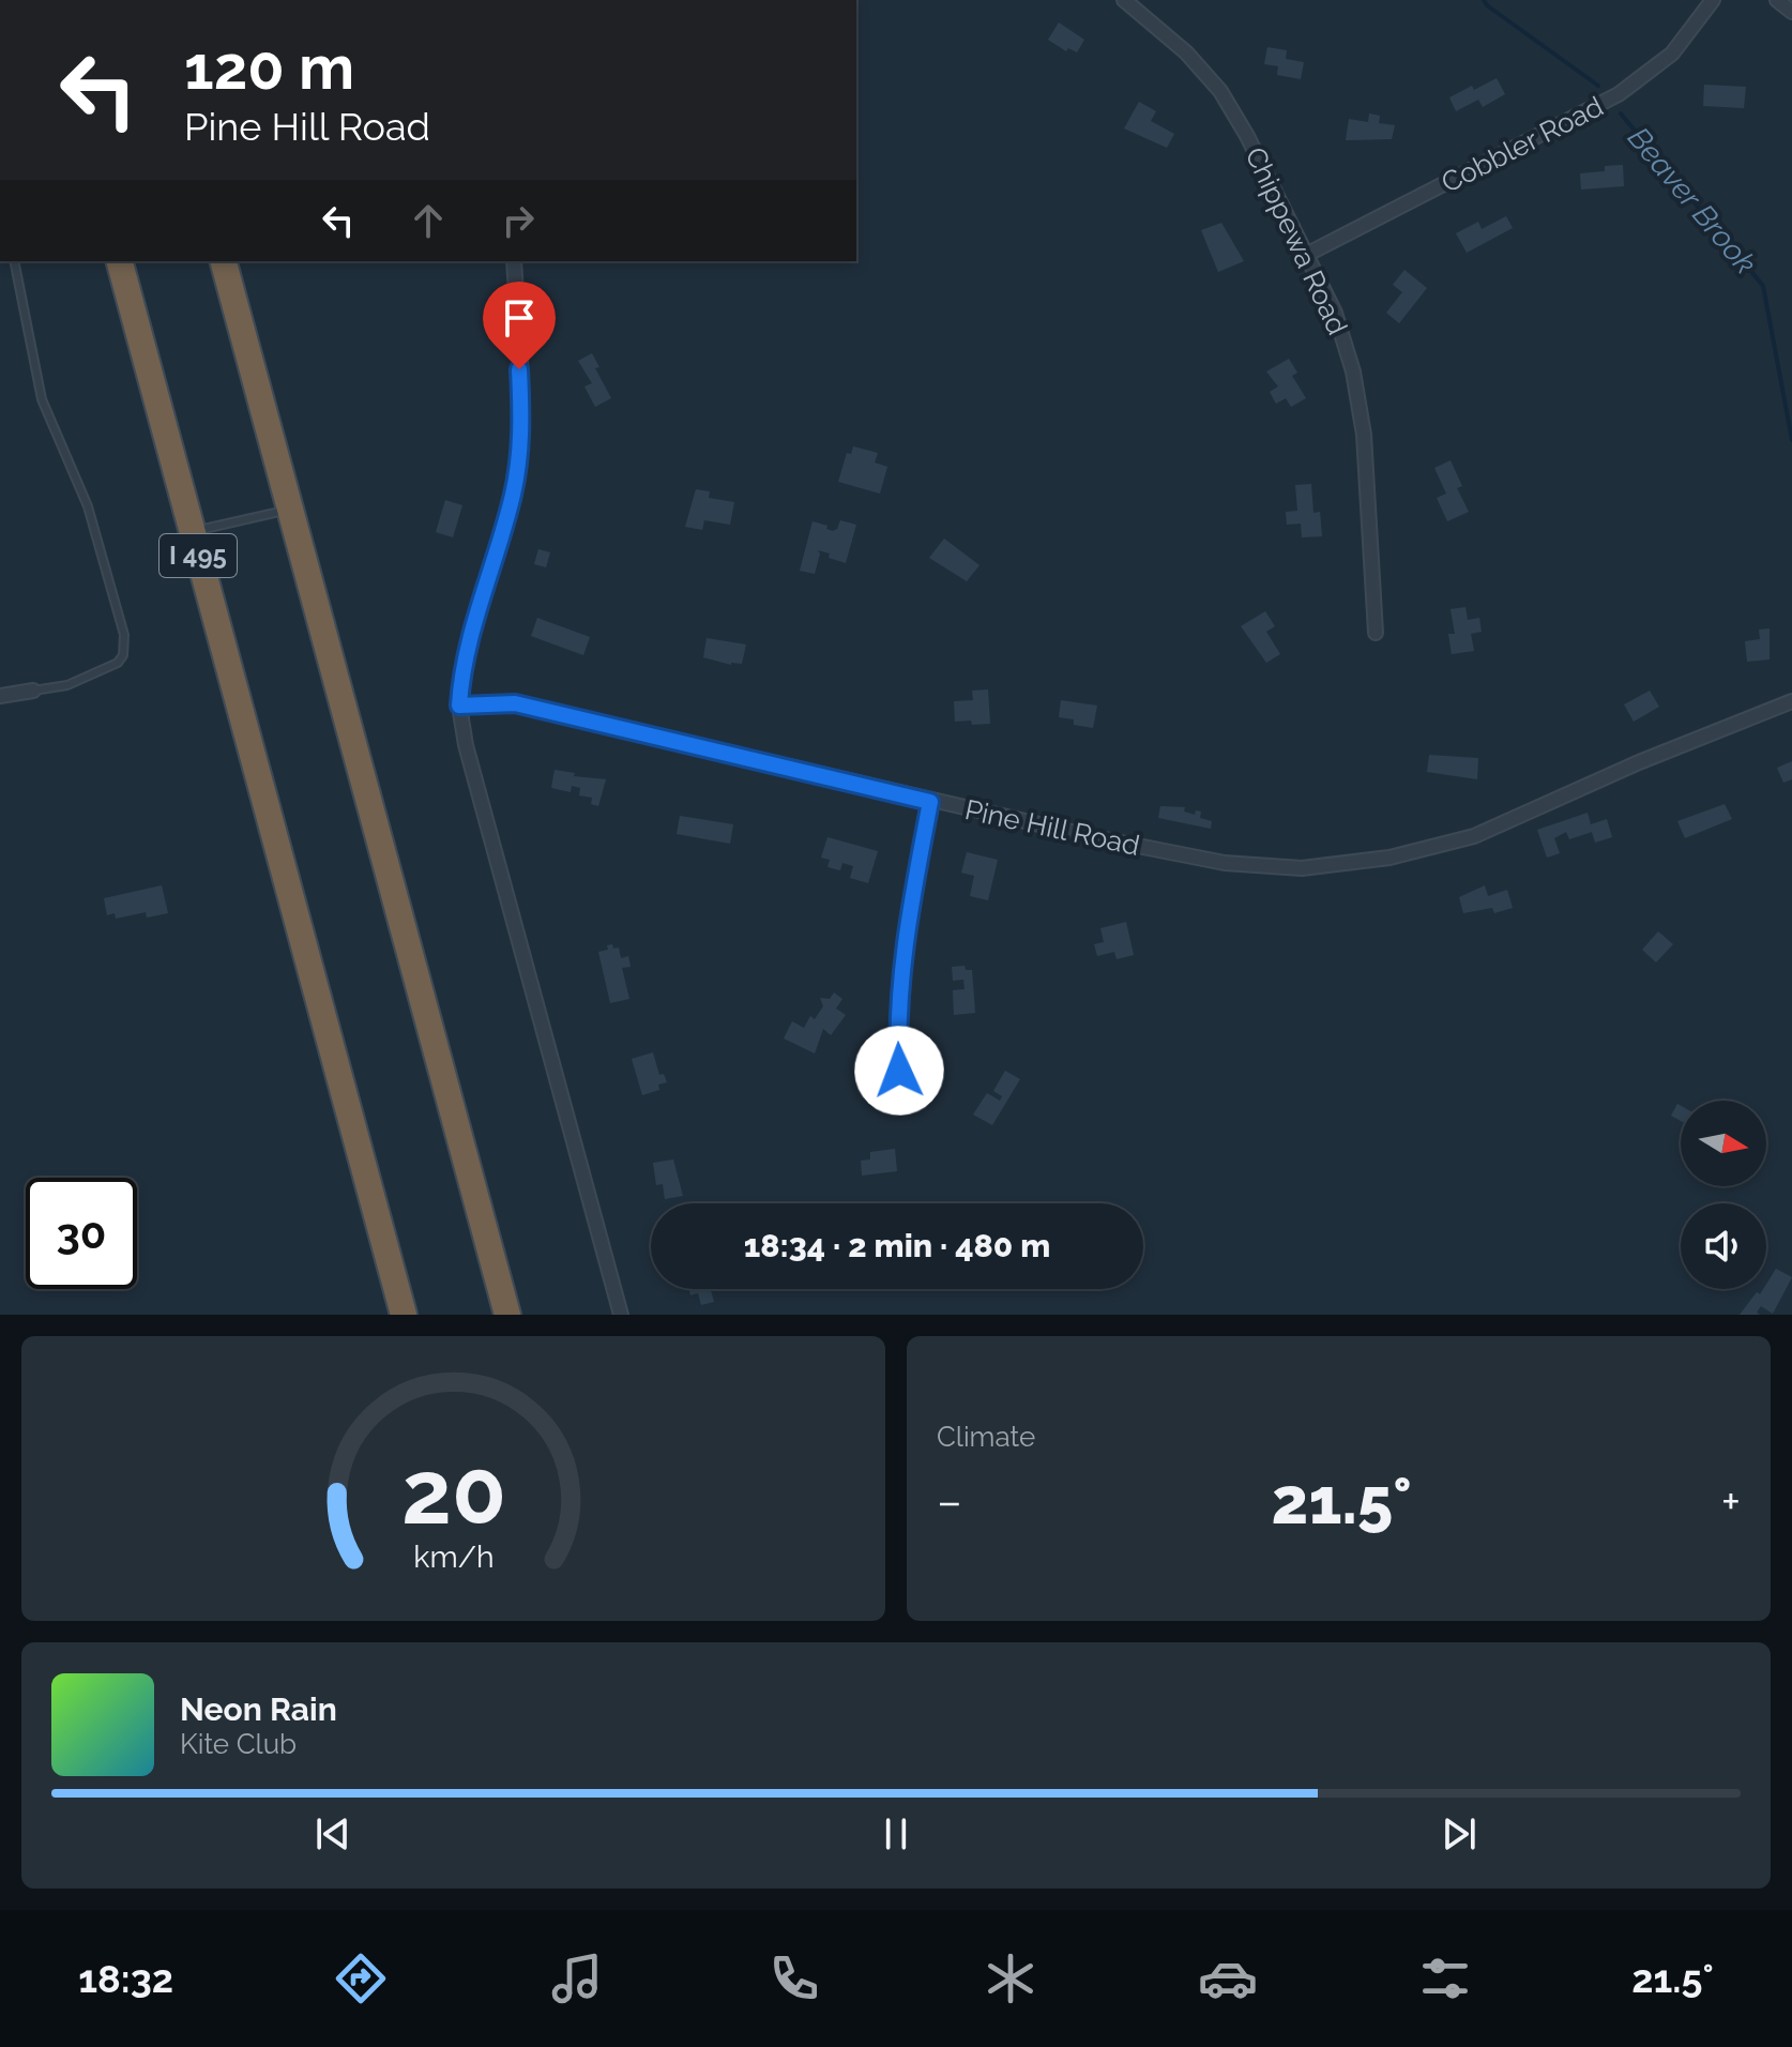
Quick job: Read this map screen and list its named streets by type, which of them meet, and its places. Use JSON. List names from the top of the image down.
{
  "streets": {
    "highway": ["I 495"],
    "street": ["Cobbler Road", "Chippewa Road", "Pine Hill Road"]
  },
  "crossings": [
    ["Cobbler Road", "Chippewa Road"]
  ],
  "water": ["Beaver Brook"],
  "north": "right",
  "page": {
    "turn": ["120 m", "Pine Hill Road"],
    "limit": "30",
    "trip": "18:34 · 2 min · 480 m",
    "tile": "Climate",
    "heat": ["−", "21.5°", "+"],
    "song": ["Neon Rain", "Kite Club"],
    "tabs": ["18:32", "21.5°"],
    "gauge": ["20", "km/h"]
  }
}
